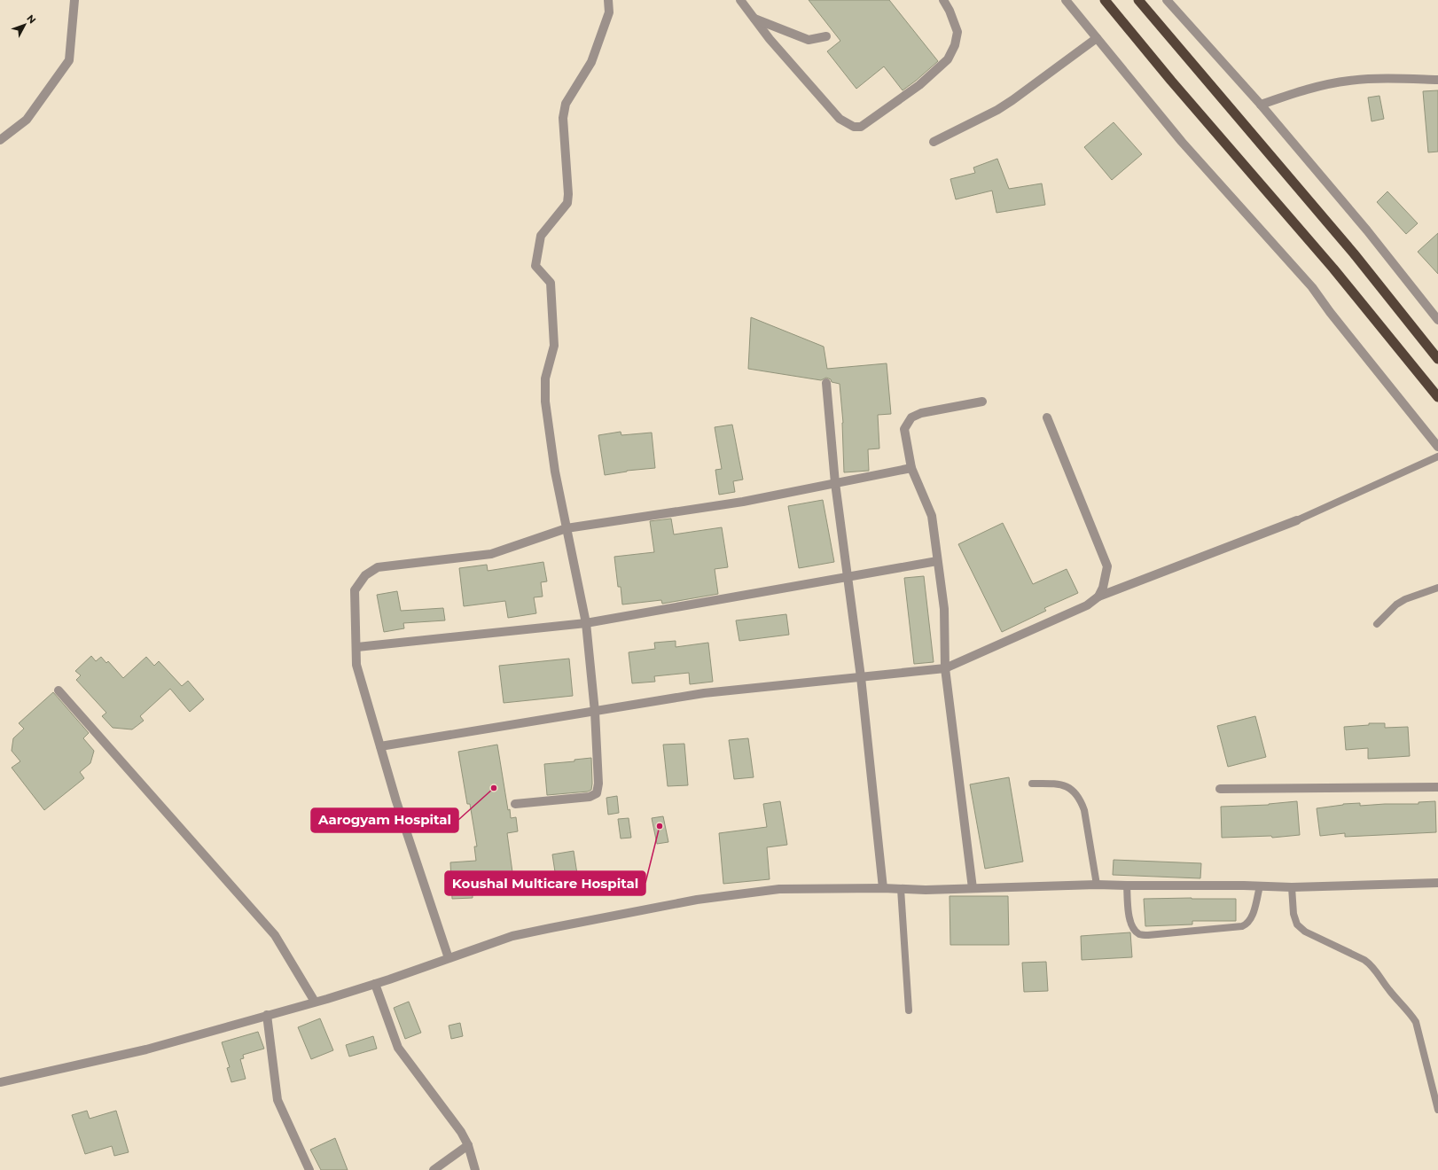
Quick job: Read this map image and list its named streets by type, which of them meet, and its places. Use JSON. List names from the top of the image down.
{
  "places": ["Aarogyam Hospital", "Koushal Multicare Hospital"],
  "north": "top right"
}
